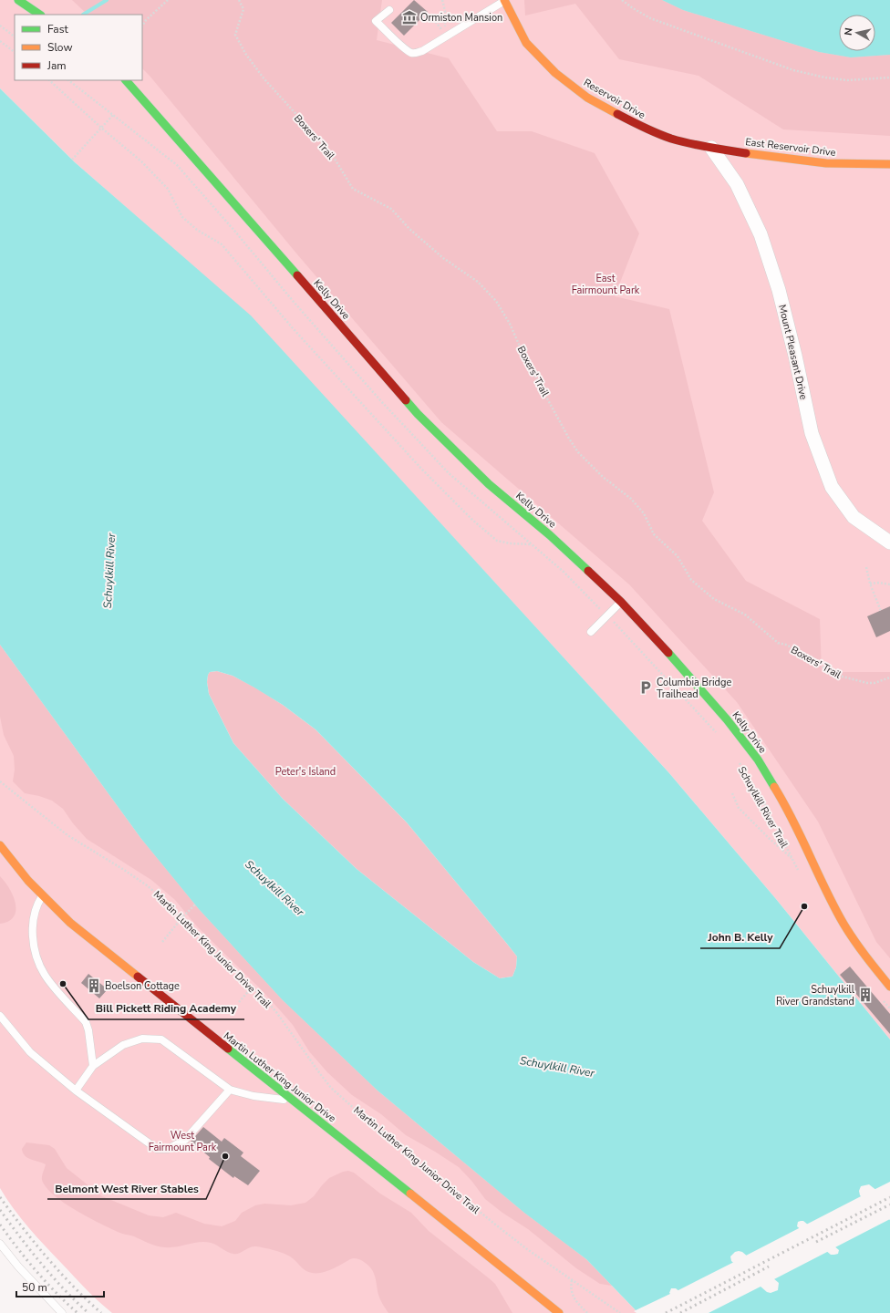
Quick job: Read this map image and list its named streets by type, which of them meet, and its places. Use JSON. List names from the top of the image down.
{
  "streets": {
    "main road": [
      "Reservoir Drive",
      "East Reservoir Drive",
      "Kelly Drive",
      "Martin Luther King Junior Drive"
    ],
    "street": ["Mount Pleasant Drive"],
    "path": ["Boxers' Trail", "Schuylkill River Trail", "Martin Luther King Junior Drive Trail"]
  },
  "crossings": [
    ["Reservoir Drive", "East Reservoir Drive"],
    ["Reservoir Drive", "Mount Pleasant Drive"],
    ["East Reservoir Drive", "Mount Pleasant Drive"]
  ],
  "water": ["Schuylkill River"],
  "parks": ["East Fairmount Park", "Peter's Island", "West Fairmount Park"],
  "places": {
    "museum": ["Ormiston Mansion"],
    "parking": ["Columbia Bridge Trailhead"],
    "other": ["John B. Kelly", "Bill Pickett Riding Academy", "Belmont West River Stables"],
    "building": ["Boelson Cottage", "Schuylkill River Grandstand"]
  },
  "legend": ["Fast", "Slow", "Jam"],
  "scale_bar": "50 m",
  "north": "left"
}
